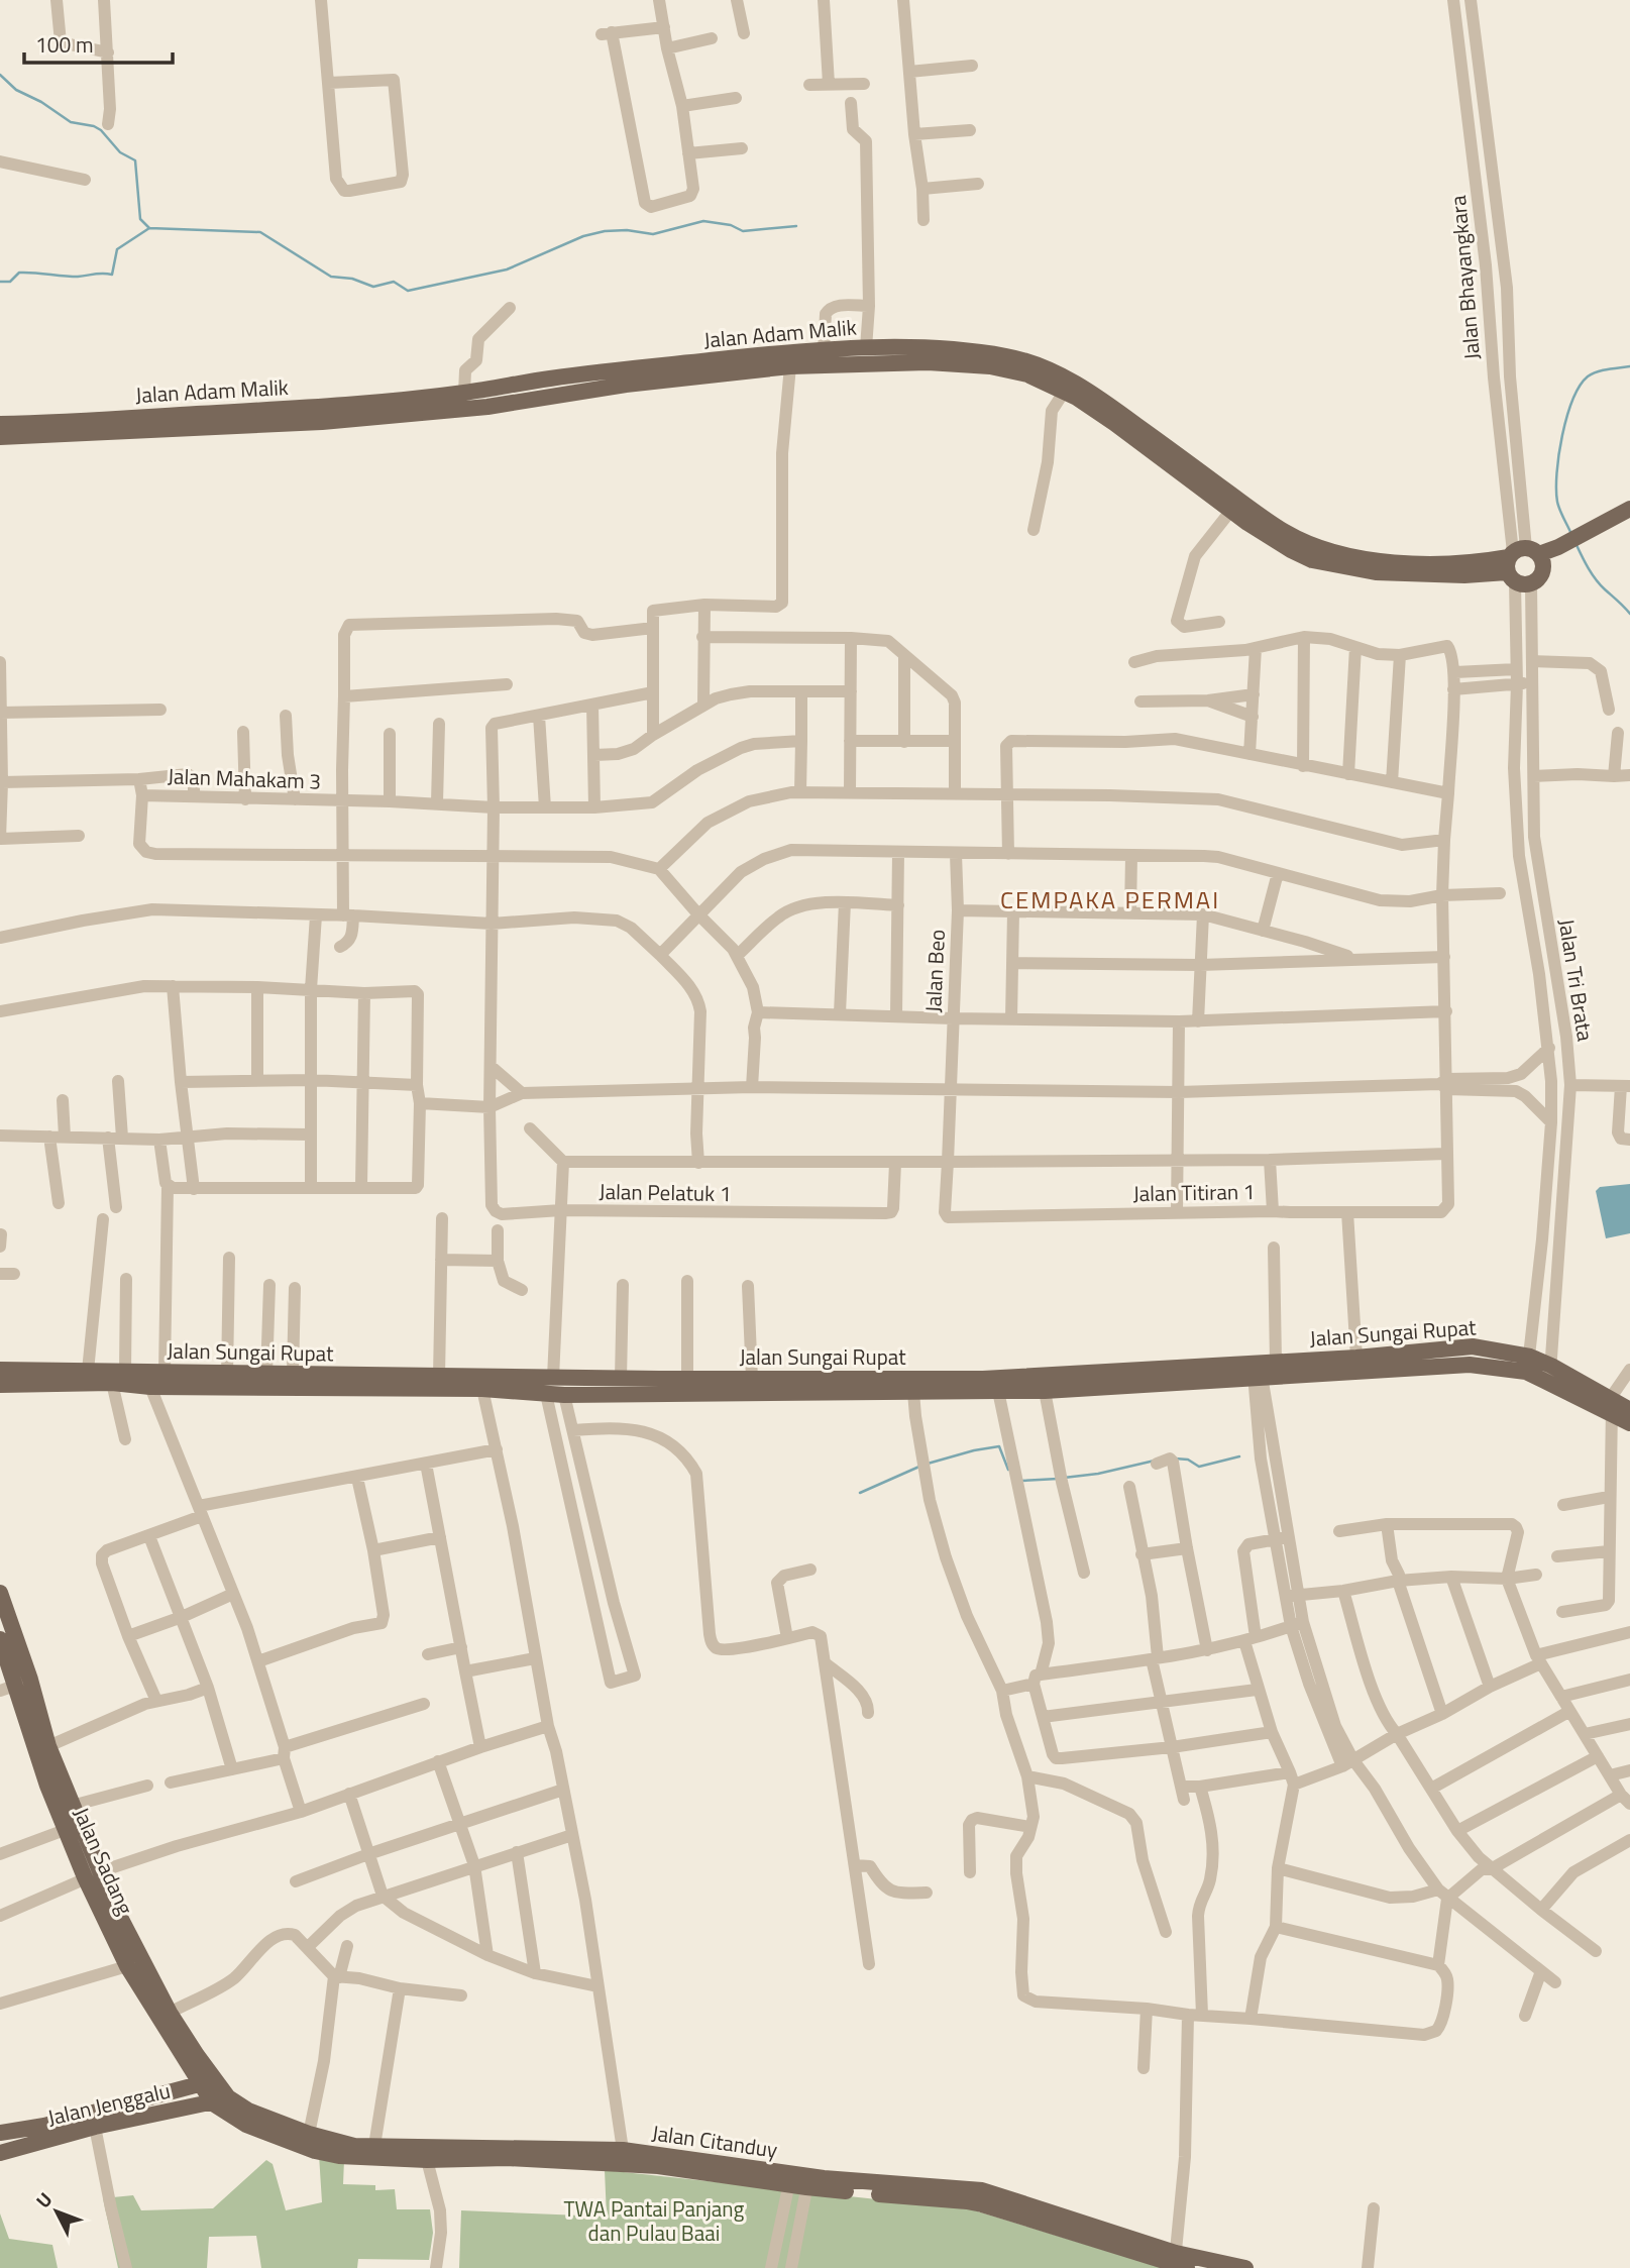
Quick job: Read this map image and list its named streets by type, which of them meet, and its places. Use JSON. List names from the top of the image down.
{
  "streets": {
    "main road": [
      "Jalan Adam Malik",
      "Jalan Sungai Rupat",
      "Jalan Sadang",
      "Jalan Jenggalu",
      "Jalan Citanduy"
    ],
    "street": [
      "Jalan Bhayangkara",
      "Jalan Mahakam 3",
      "Jalan Beo",
      "Jalan Tri Brata",
      "Jalan Pelatuk 1",
      "Jalan Titiran 1"
    ]
  },
  "crossings": [
    ["Jalan Bhayangkara", "Jalan Adam Malik"],
    ["Jalan Bhayangkara", "Jalan Tri Brata"],
    ["Jalan Adam Malik", "Jalan Tri Brata"],
    ["Jalan Mahakam 3", "Jalan Pelatuk 1"],
    ["Jalan Beo", "Jalan Titiran 1"],
    ["Jalan Tri Brata", "Jalan Sungai Rupat"],
    ["Jalan Sadang", "Jalan Jenggalu"],
    ["Jalan Sadang", "Jalan Citanduy"],
    ["Jalan Jenggalu", "Jalan Citanduy"]
  ],
  "districts": ["CEMPAKA PERMAI"],
  "parks": ["TWA Pantai Panjang dan Pulau Baai"],
  "scale_bar": "100 m",
  "north": "top left"
}
